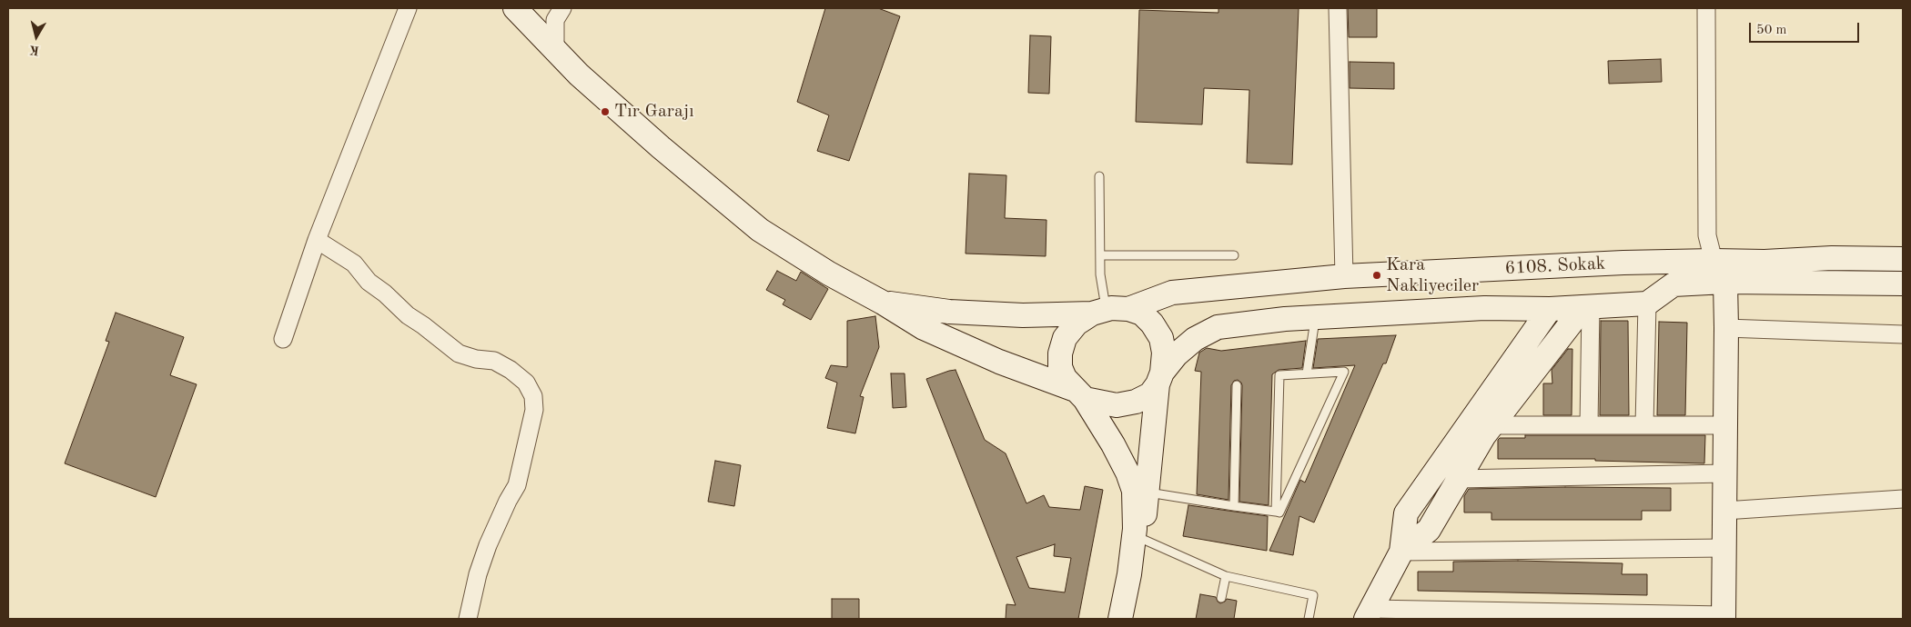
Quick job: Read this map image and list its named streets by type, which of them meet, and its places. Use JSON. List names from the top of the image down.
{
  "streets": {
    "main road": ["6108. Sokak"]
  },
  "places": ["Tır Garajı", "Kara Nakliyeciler"],
  "scale_bar": "50 m",
  "north": "bottom"
}
